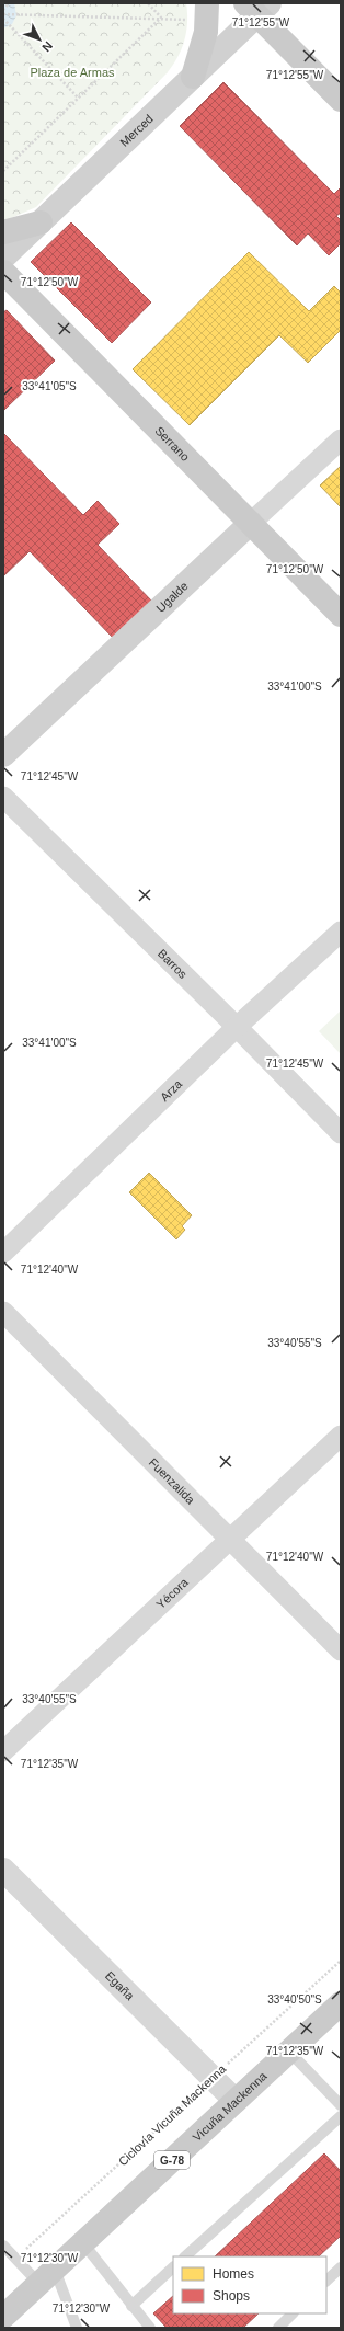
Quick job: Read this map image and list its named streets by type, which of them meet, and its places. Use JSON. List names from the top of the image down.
{
  "streets": {
    "main road": [
      "Merced",
      "Serrano",
      "Ugalde",
      "Vicuña Mackenna",
      "G-78"
    ],
    "street": [
      "Barros",
      "Arza",
      "Fuenzalida",
      "Yécora",
      "Egaña"
    ],
    "path": ["Ciclovía Vicuña Mackenna"]
  },
  "crossings": [
    ["Serrano", "Ugalde"],
    ["Barros", "Arza"],
    ["Fuenzalida", "Yécora"],
    ["Egaña", "Vicuña Mackenna"],
    ["Egaña", "Ciclovía Vicuña Mackenna"]
  ],
  "parks": ["Plaza de Armas"],
  "legend": ["Homes", "Shops"],
  "north": "bottom right",
  "coordinates": [
    "71°12'55\"W",
    "71°12'50\"W",
    "33°41'05\"S",
    "33°41'00\"S",
    "71°12'45\"W",
    "71°12'40\"W",
    "33°40'55\"S",
    "71°12'35\"W",
    "33°40'50\"S",
    "71°12'30\"W"
  ]
}
